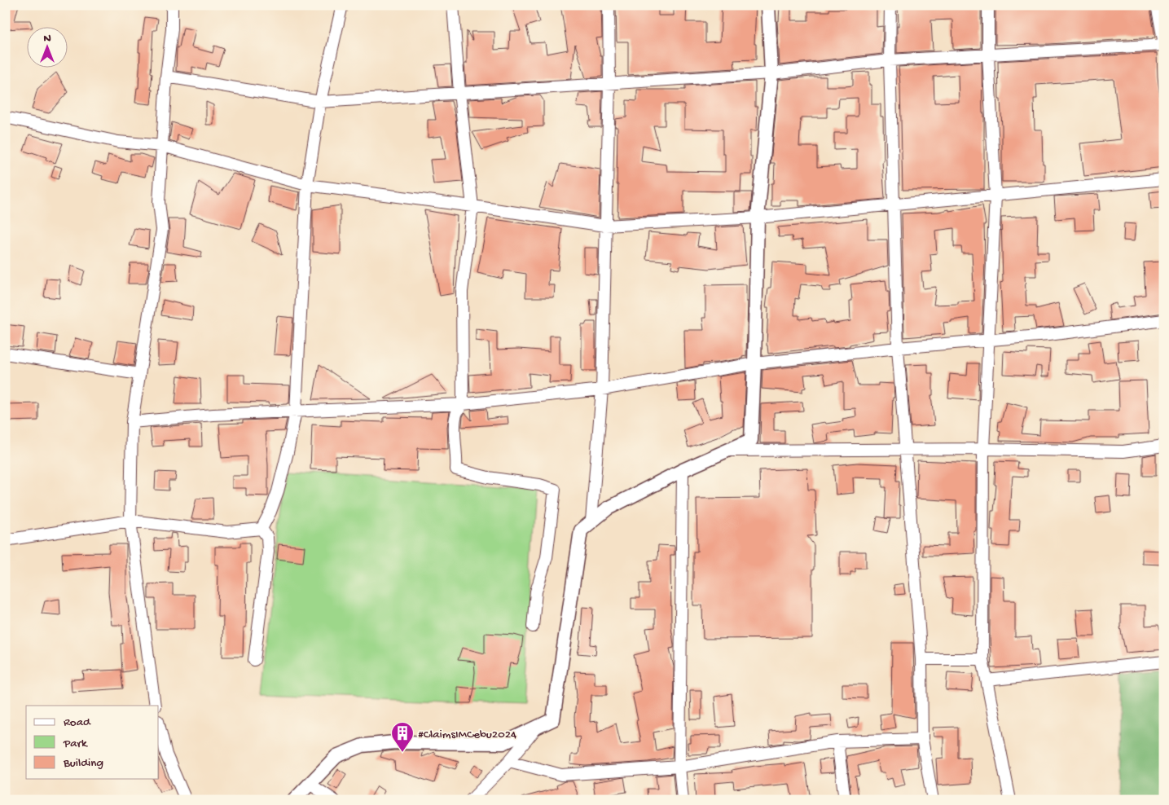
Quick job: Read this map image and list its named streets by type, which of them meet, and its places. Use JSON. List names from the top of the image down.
{
  "places": {
    "building": ["#ClaimsIMCebu2024"]
  },
  "legend": ["Road", "Park", "Building"],
  "north": "top"
}
